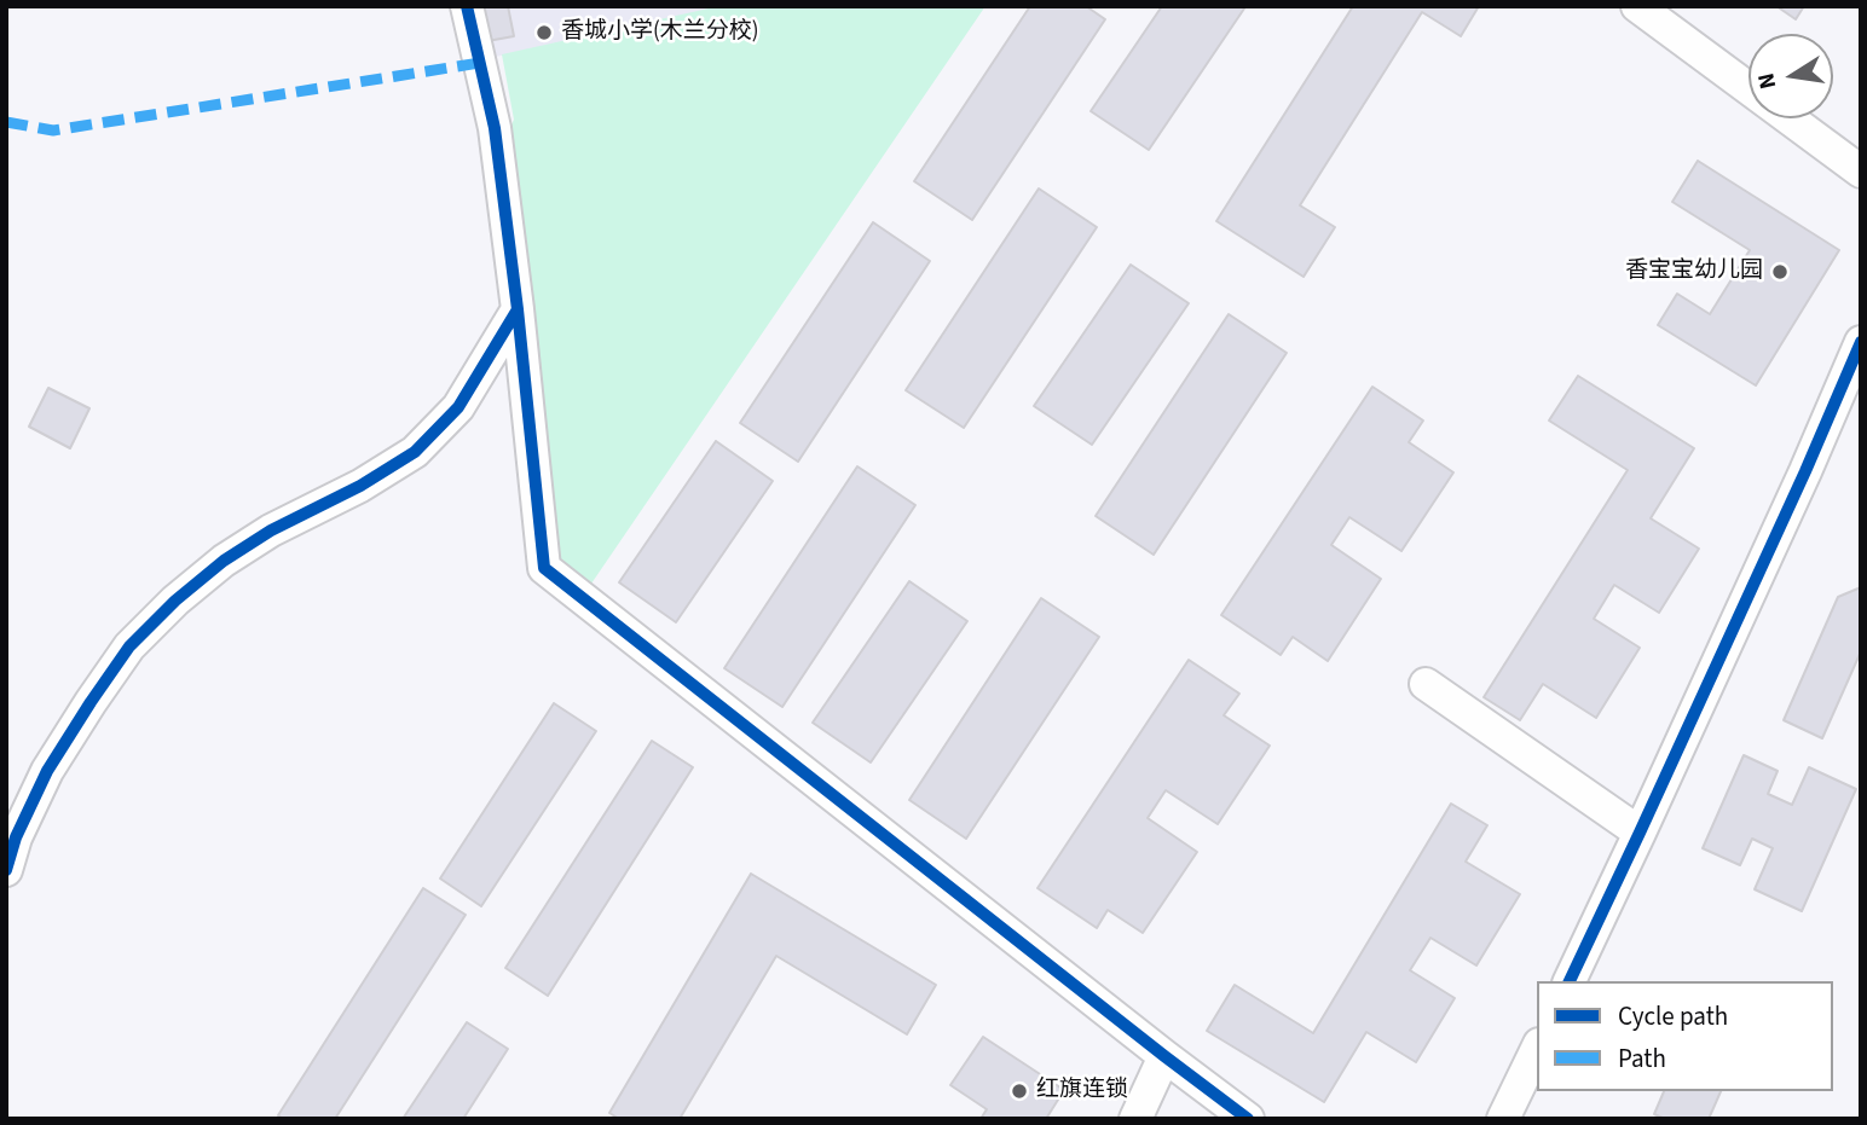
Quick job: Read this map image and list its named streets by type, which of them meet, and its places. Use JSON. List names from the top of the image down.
{
  "places": ["香城小学(木兰分校)", "香宝宝幼儿园", "红旗连锁"],
  "legend": ["Cycle path", "Path"],
  "north": "left"
}
